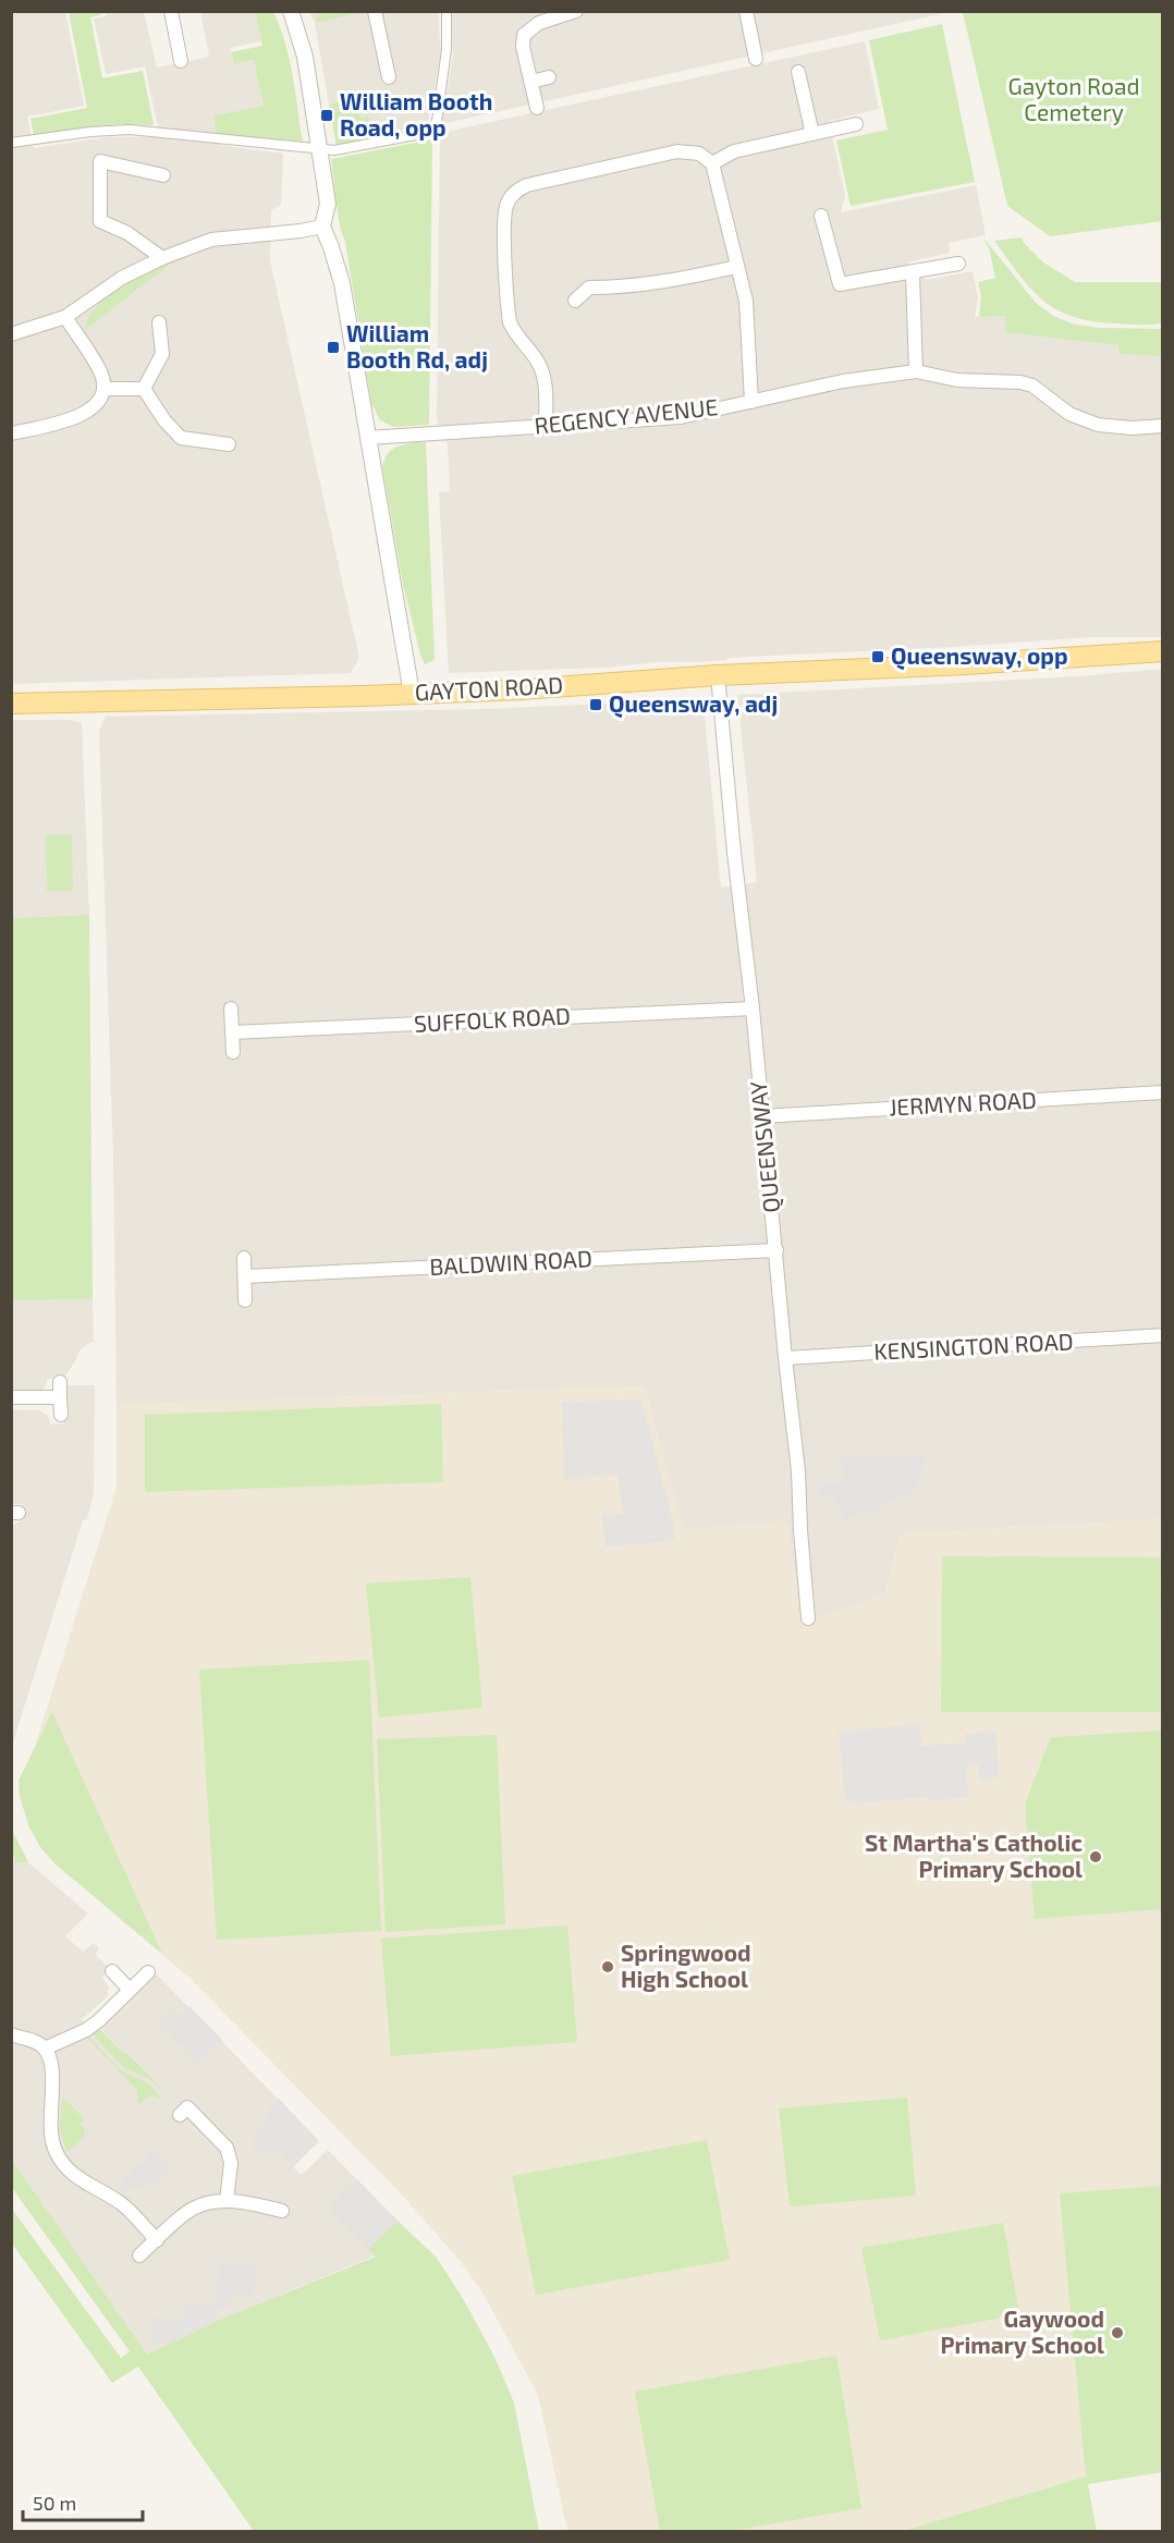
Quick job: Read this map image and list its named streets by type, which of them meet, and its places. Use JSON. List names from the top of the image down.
{
  "streets": {
    "main road": ["GAYTON ROAD"],
    "street": [
      "REGENCY AVENUE",
      "SUFFOLK ROAD",
      "JERMYN ROAD",
      "QUEENSWAY",
      "BALDWIN ROAD",
      "KENSINGTON ROAD"
    ]
  },
  "crossings": [
    ["GAYTON ROAD", "QUEENSWAY"],
    ["SUFFOLK ROAD", "QUEENSWAY"],
    ["JERMYN ROAD", "QUEENSWAY"],
    ["QUEENSWAY", "BALDWIN ROAD"],
    ["QUEENSWAY", "KENSINGTON ROAD"]
  ],
  "parks": ["Gayton Road Cemetery"],
  "places": {
    "transit": [
      "William Booth Road, opp",
      "William Booth Rd, adj",
      "Queensway, opp",
      "Queensway, adj"
    ],
    "other": ["St Martha's Catholic Primary School", "Springwood High School", "Gaywood Primary School"]
  },
  "scale_bar": "50 m"
}
